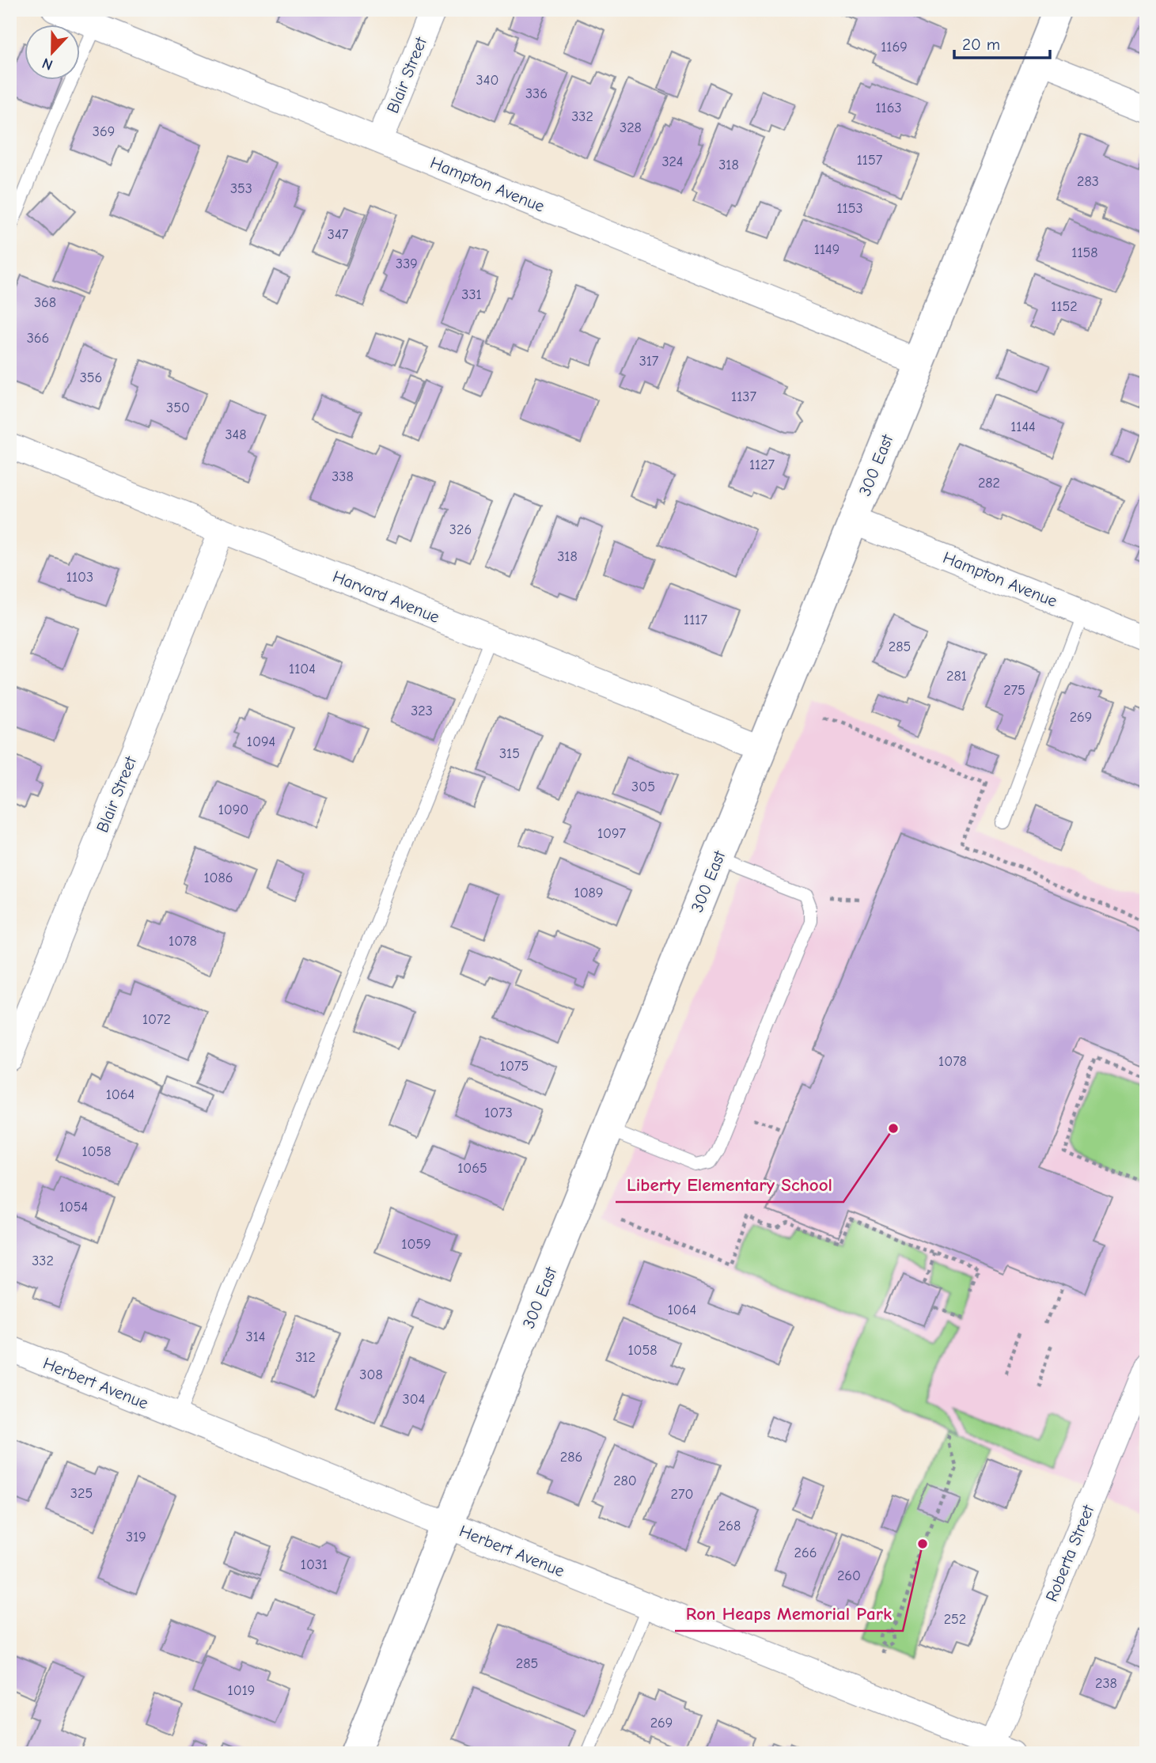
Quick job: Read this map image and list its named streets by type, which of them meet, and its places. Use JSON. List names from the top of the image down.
{
  "streets": {
    "street": [
      "Blair Street",
      "Hampton Avenue",
      "300 East",
      "Harvard Avenue",
      "Herbert Avenue",
      "Roberta Street"
    ]
  },
  "crossings": [
    ["Blair Street", "Hampton Avenue"],
    ["Blair Street", "Harvard Avenue"],
    ["Hampton Avenue", "300 East"],
    ["300 East", "Harvard Avenue"],
    ["300 East", "Herbert Avenue"],
    ["Herbert Avenue", "Roberta Street"]
  ],
  "places": ["Liberty Elementary School", "Ron Heaps Memorial Park"],
  "house_numbers": [
    "1169",
    "340",
    "336",
    "1163",
    "332",
    "328",
    "369",
    "1157",
    "324",
    "318",
    "283",
    "353",
    "1153",
    "347",
    "1149",
    "1158",
    "339",
    "331",
    "368",
    "1152",
    "366",
    "317",
    "356",
    "1137",
    "350",
    "1144",
    "348",
    "1127",
    "338",
    "282",
    "326",
    "318",
    "1103",
    "1117",
    "285",
    "1104",
    "281",
    "275",
    "323",
    "269",
    "1094",
    "315",
    "305",
    "1090",
    "1097",
    "1086",
    "1089",
    "1078",
    "1072",
    "1078",
    "1075",
    "1064",
    "1073",
    "1058",
    "1065",
    "1054",
    "1059",
    "332",
    "1064",
    "314",
    "1058",
    "312",
    "308",
    "304",
    "286",
    "280",
    "325",
    "270",
    "268",
    "319",
    "266",
    "1031",
    "260",
    "252",
    "285",
    "238",
    "1019",
    "269"
  ],
  "scale_bar": "20 m",
  "north": "bottom"
}
